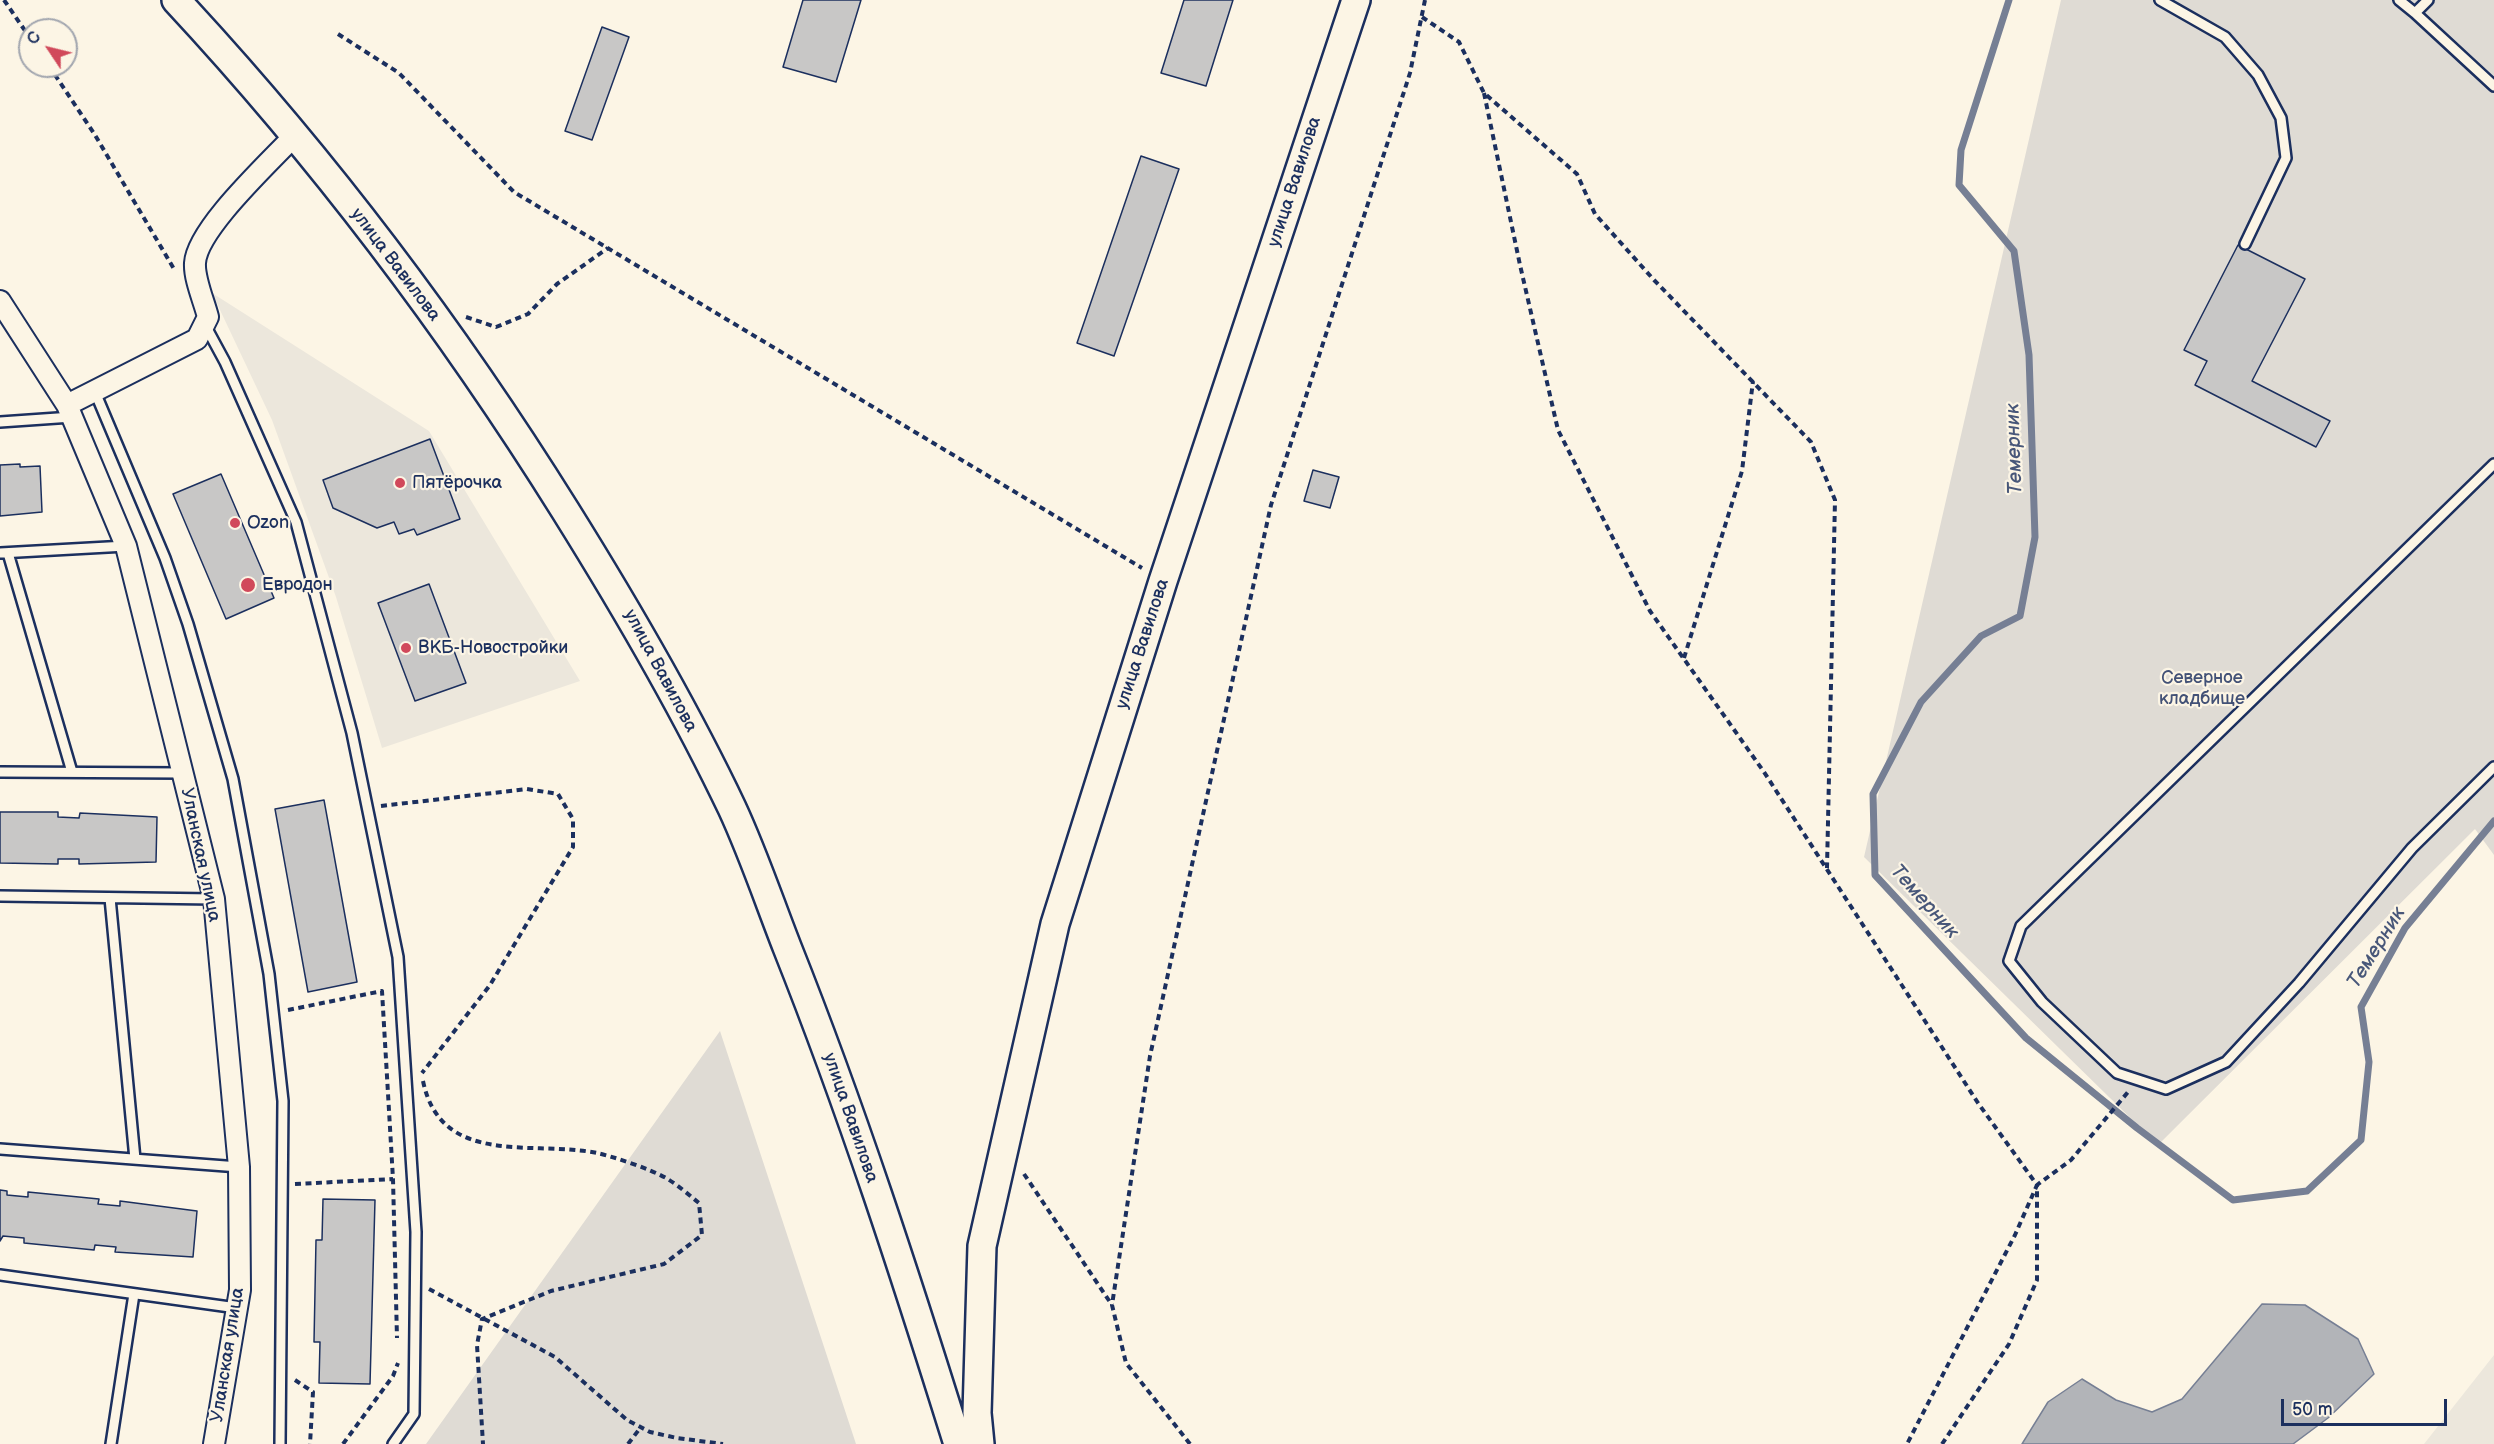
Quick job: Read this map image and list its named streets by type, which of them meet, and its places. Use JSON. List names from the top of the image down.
{
  "streets": {
    "street": ["улица Вавилова", "Уланская улица"]
  },
  "water": ["Темерник"],
  "parks": ["Северное кладбище"],
  "places": [
    "Пятёрочка",
    "Ozon",
    "Евродон",
    "ВКБ-Новостройки"
  ],
  "scale_bar": "50 m",
  "north": "top left"
}
